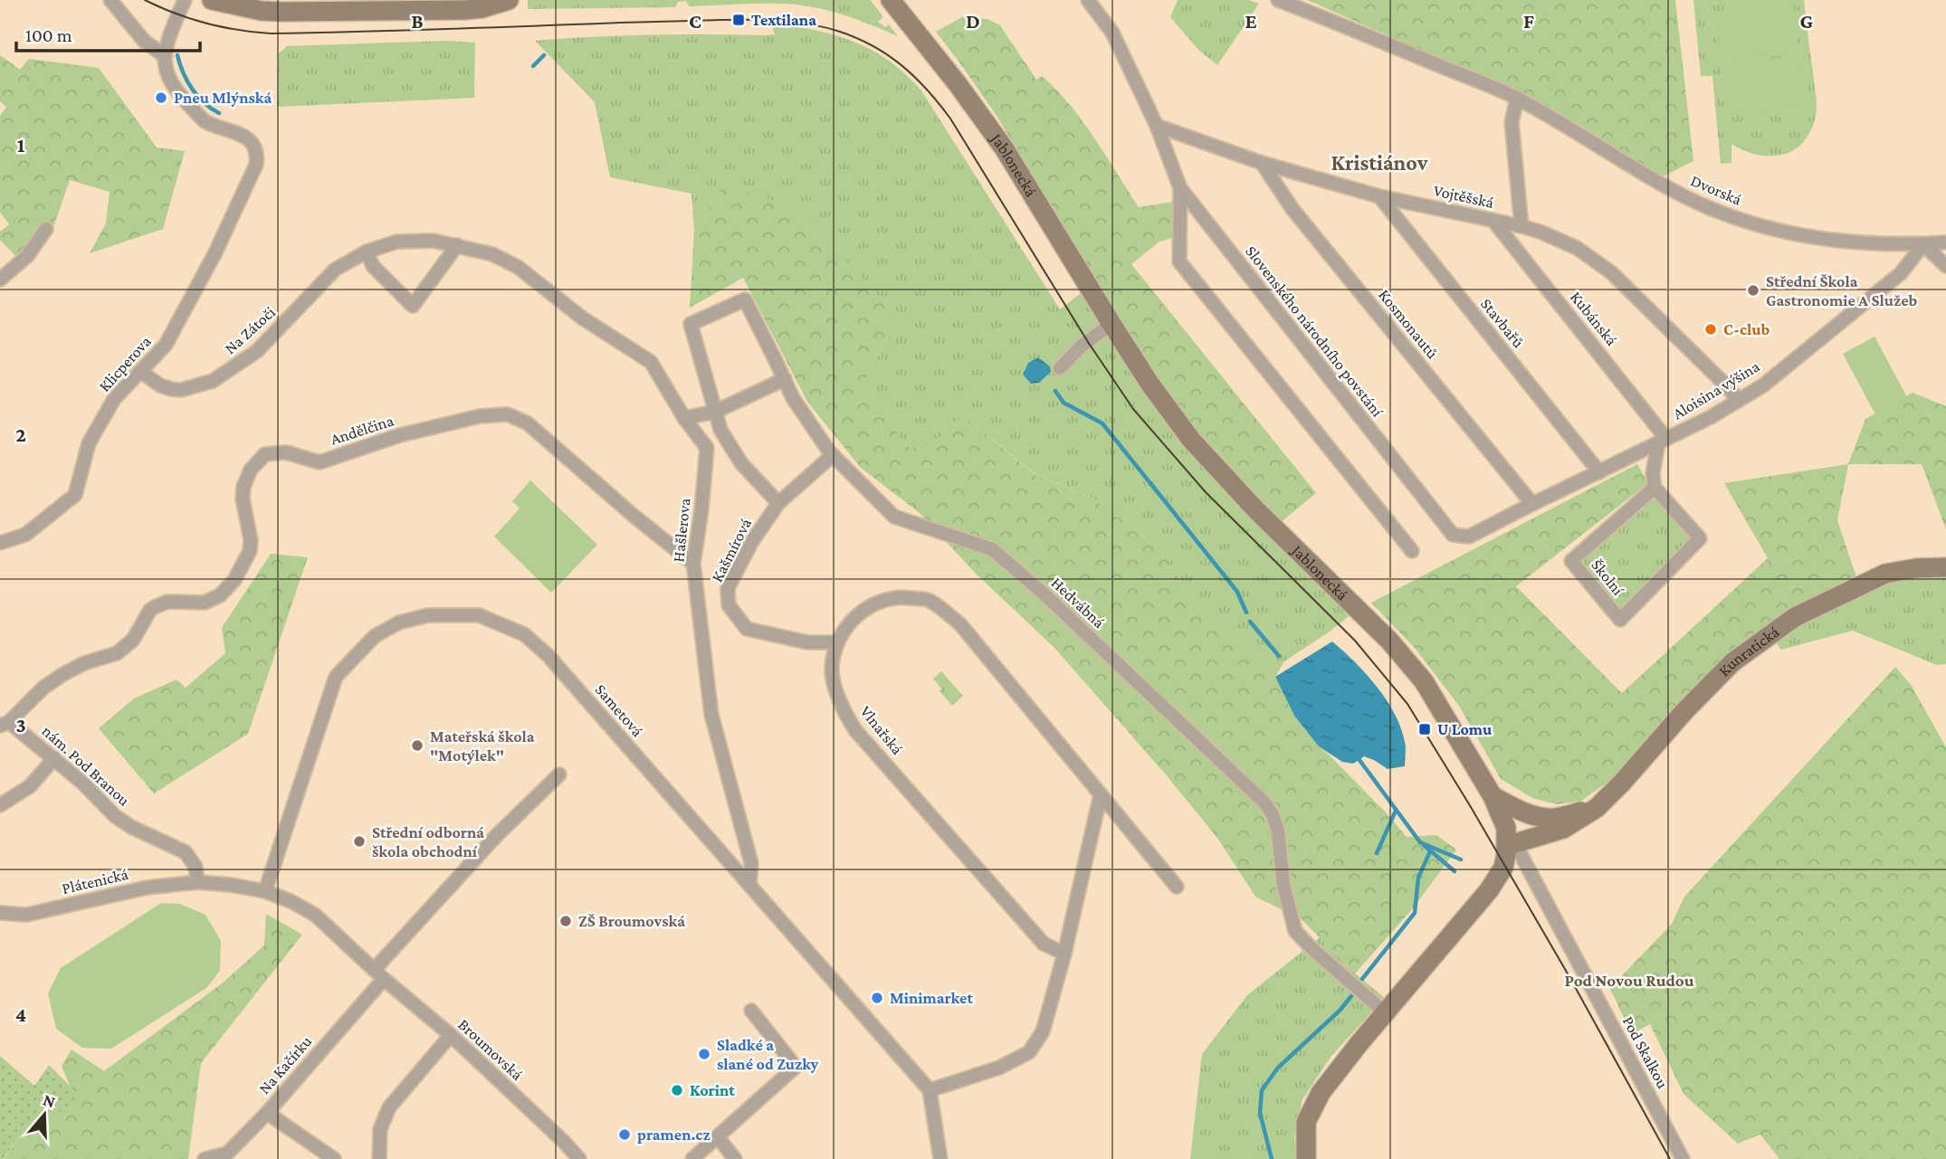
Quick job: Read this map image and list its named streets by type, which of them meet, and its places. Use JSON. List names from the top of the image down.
{
  "streets": {
    "main road": ["Jablonecká", "Kunratická"],
    "street": [
      "Dvorská",
      "Vojtěšská",
      "Kubánská",
      "Stavbařů",
      "Kosmonautů",
      "Na Zátoči",
      "Slovenského národního povstání",
      "Klicperova",
      "Aloisina výšina",
      "Andělčina",
      "Hašlerova",
      "Kašmírová",
      "Školní",
      "Hedvábná",
      "Sametová",
      "Vlnařská",
      "nám. Pod Branou",
      "Plátenická",
      "Broumovská",
      "Pod Skalkou",
      "Na Kačírku"
    ]
  },
  "crossings": [
    ["Jablonecká", "Kunratická"],
    ["Jablonecká", "Pod Skalkou"],
    ["Dvorská", "Aloisina výšina"],
    ["Vojtěšská", "Kubánská"],
    ["Vojtěšská", "Stavbařů"],
    ["Vojtěšská", "Kosmonautů"],
    ["Vojtěšská", "Slovenského národního povstání"],
    ["Vojtěšská", "Aloisina výšina"],
    ["Kubánská", "Aloisina výšina"],
    ["Stavbařů", "Aloisina výšina"],
    ["Kosmonautů", "Aloisina výšina"],
    ["Na Zátoči", "Klicperova"],
    ["Na Zátoči", "Hašlerova"],
    ["Slovenského národního povstání", "Aloisina výšina"],
    ["Andělčina", "Hašlerova"],
    ["Andělčina", "nám. Pod Branou"],
    ["Hašlerova", "Sametová"],
    ["Kašmírová", "Hedvábná"],
    ["Kašmírová", "Vlnařská"],
    ["Kunratická", "Pod Skalkou"],
    ["Sametová", "Broumovská"],
    ["nám. Pod Branou", "Plátenická"],
    ["nám. Pod Branou", "Broumovská"],
    ["Plátenická", "Broumovská"],
    ["Broumovská", "Na Kačírku"]
  ],
  "districts": ["Kristiánov", "Pod Novou Rudou"],
  "places": {
    "transit": ["Textilana", "U Lomu"],
    "other": [
      "Pneu Mlýnská",
      "Střední Škola Gastronomie A Služeb",
      "C-club",
      "Mateřská škola \"Motýlek\"",
      "Střední odborná škola obchodní",
      "ZŠ Broumovská",
      "Minimarket",
      "Sladké a slané od Zuzky",
      "Korint",
      "pramen.cz"
    ]
  },
  "scale_bar": "100 m",
  "north": "top",
  "grid": {
    "columns": [
      "B",
      "C",
      "D",
      "E",
      "F",
      "G"
    ],
    "rows": [
      "1",
      "2",
      "3",
      "4"
    ]
  }
}
